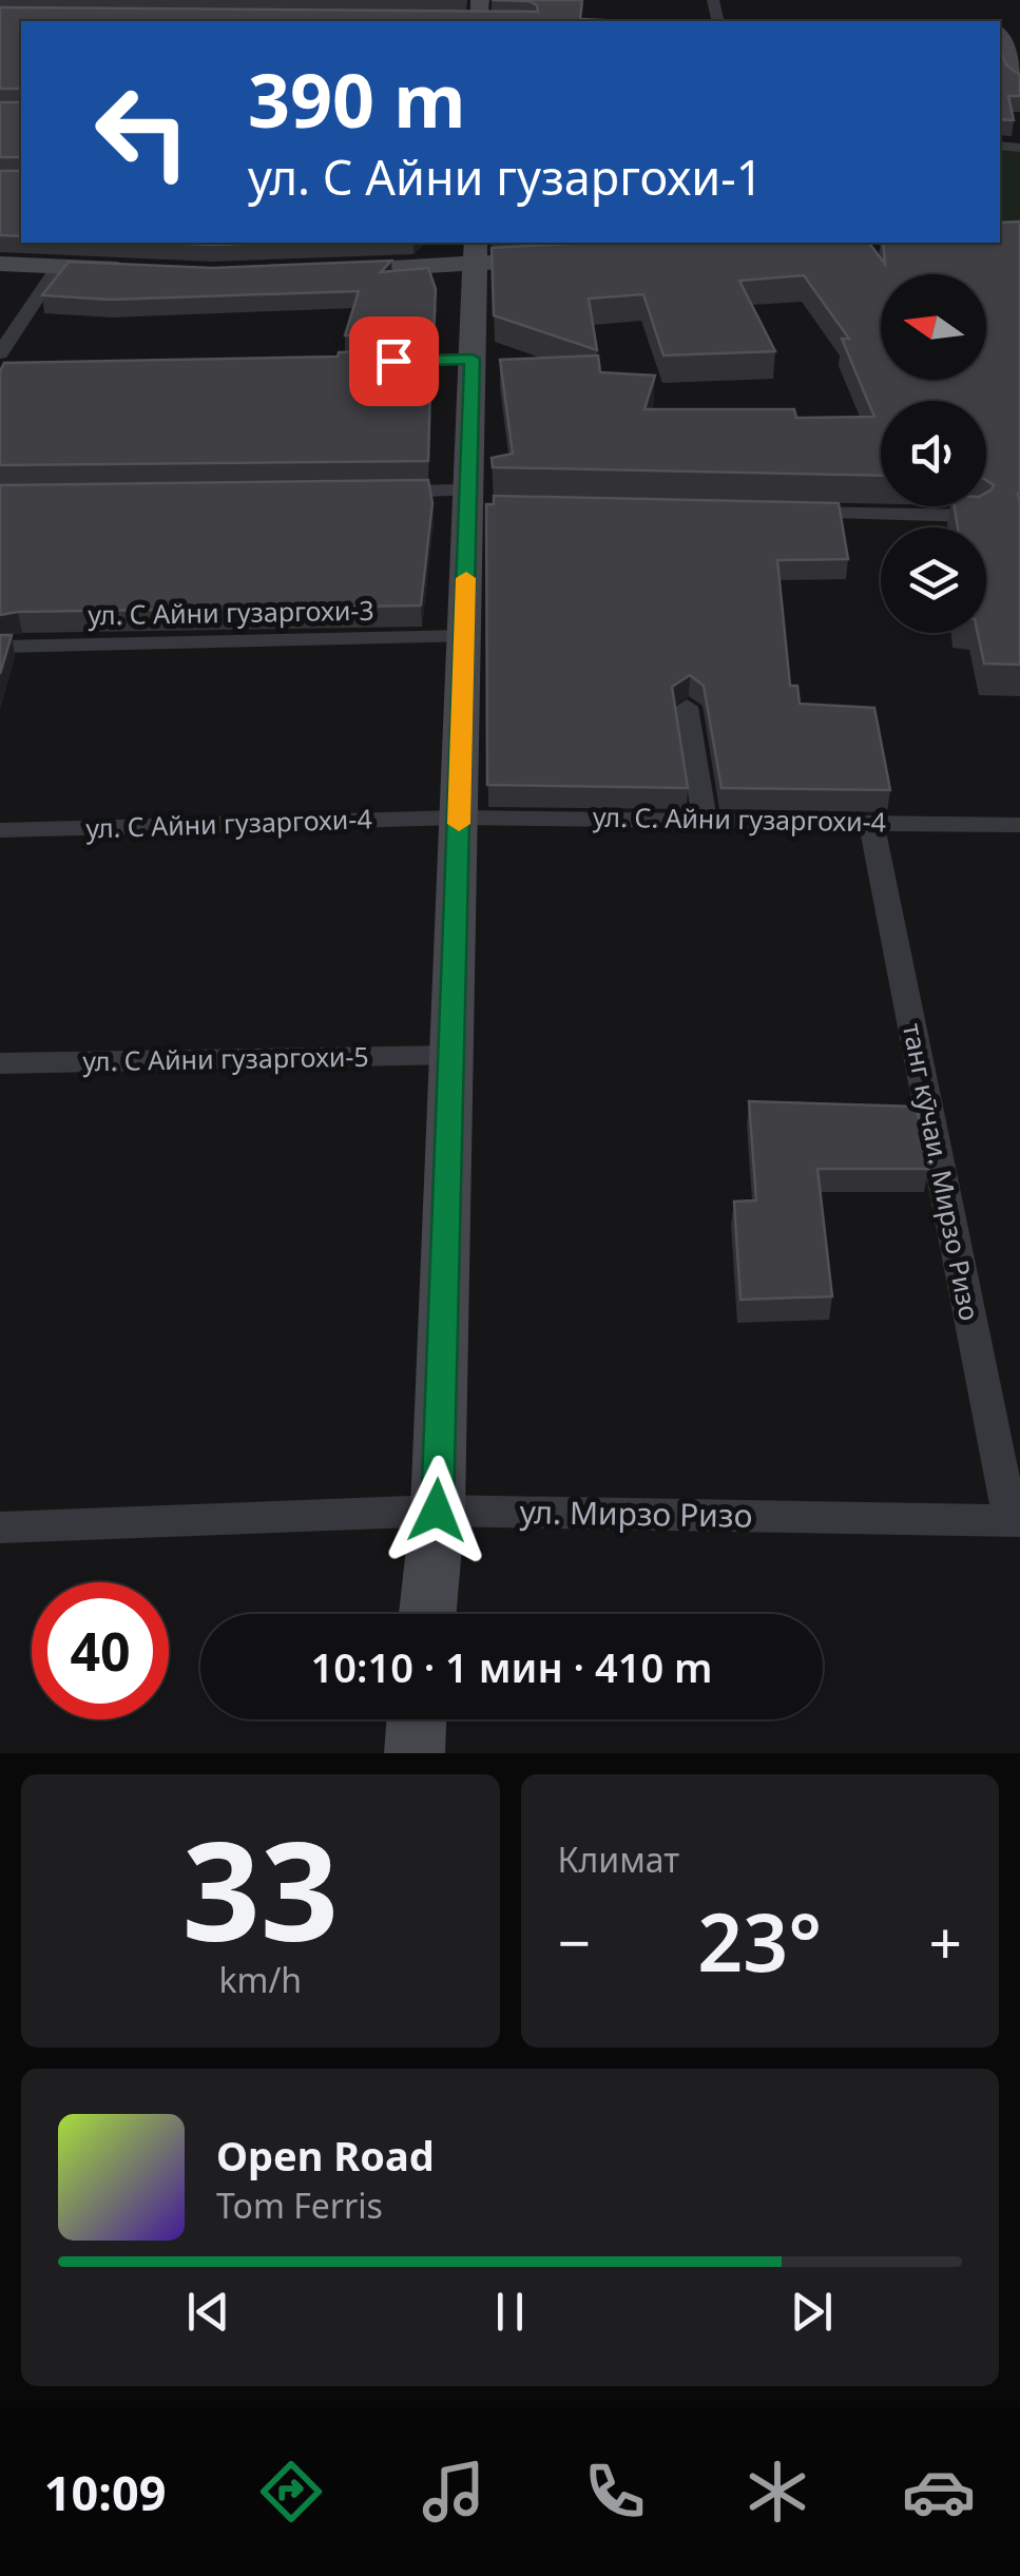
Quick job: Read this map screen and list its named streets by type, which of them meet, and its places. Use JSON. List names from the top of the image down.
{
  "streets": {
    "street": [
      "ул. С Айни гузаргохи-3",
      "ул. С. Айни гузаргохи-4",
      "ул. С Айни гузаргохи-4",
      "ул. С Айни гузаргохи-5",
      "танг кӯчаи. Мирзо Ризо",
      "ул. Мирзо Ризо"
    ]
  },
  "crossings": [
    ["ул. С. Айни гузаргохи-4", "ул. С Айни гузаргохи-4"],
    ["ул. С. Айни гузаргохи-4", "танг кӯчаи. Мирзо Ризо"],
    ["танг кӯчаи. Мирзо Ризо", "ул. Мирзо Ризо"]
  ],
  "north": "left",
  "page": {
    "turn": ["390 m", "ул. С Айни гузаргохи-1"],
    "limit": "40",
    "trip": "10:10 · 1 мин · 410 m",
    "tile": [
      ["33", "km/h"],
      "Климат"
    ],
    "heat": ["−", "23°", "+"],
    "song": ["Open Road", "Tom Ferris"],
    "tabs": "10:09"
  }
}
